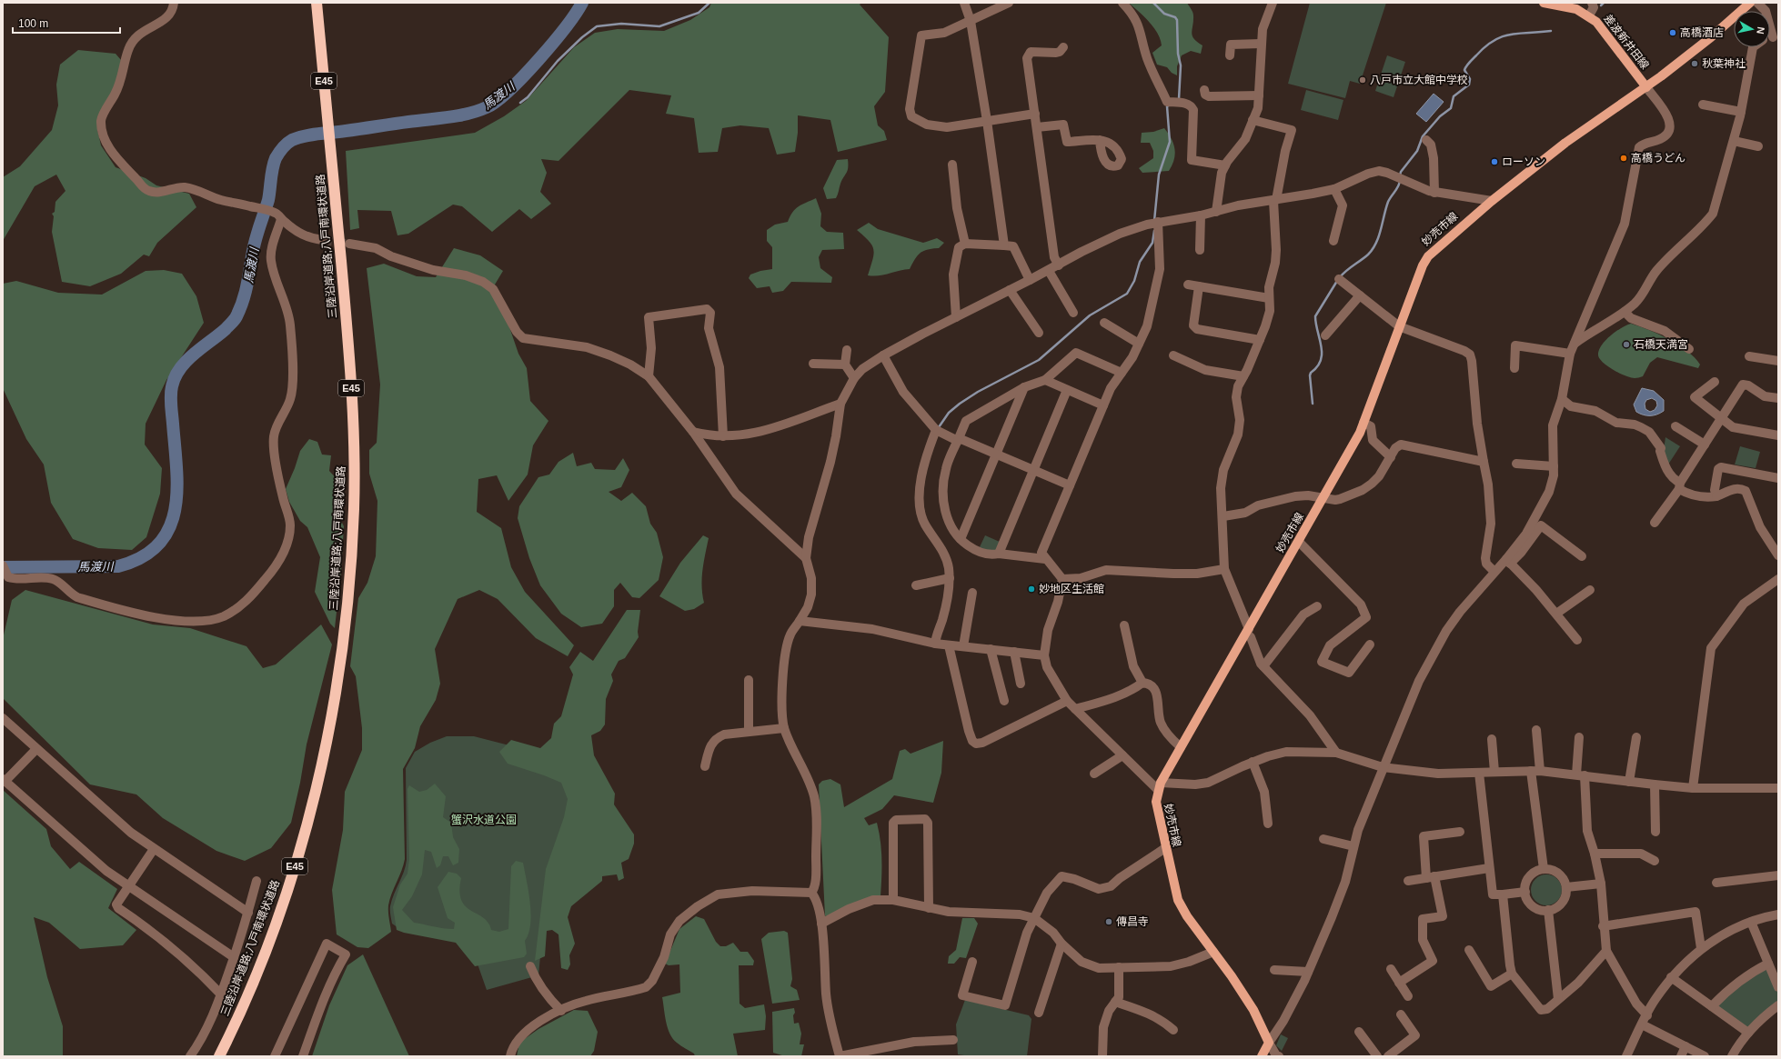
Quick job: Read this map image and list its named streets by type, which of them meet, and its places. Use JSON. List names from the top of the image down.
{
  "streets": {
    "highway": ["E45", "三陸沿岸道路;八戸南環状道路"],
    "main road": ["差波新井田線", "妙売市線"]
  },
  "crossings": [
    ["差波新井田線", "妙売市線"]
  ],
  "water": ["馬渡川"],
  "parks": ["蟹沢水道公園"],
  "places": [
    "高橋酒店",
    "秋葉神社",
    "八戸市立大館中学校",
    "高橋うどん",
    "ローソン",
    "石橋天満宮",
    "妙地区生活館",
    "傳昌寺"
  ],
  "scale_bar": "100 m",
  "north": "right"
}
